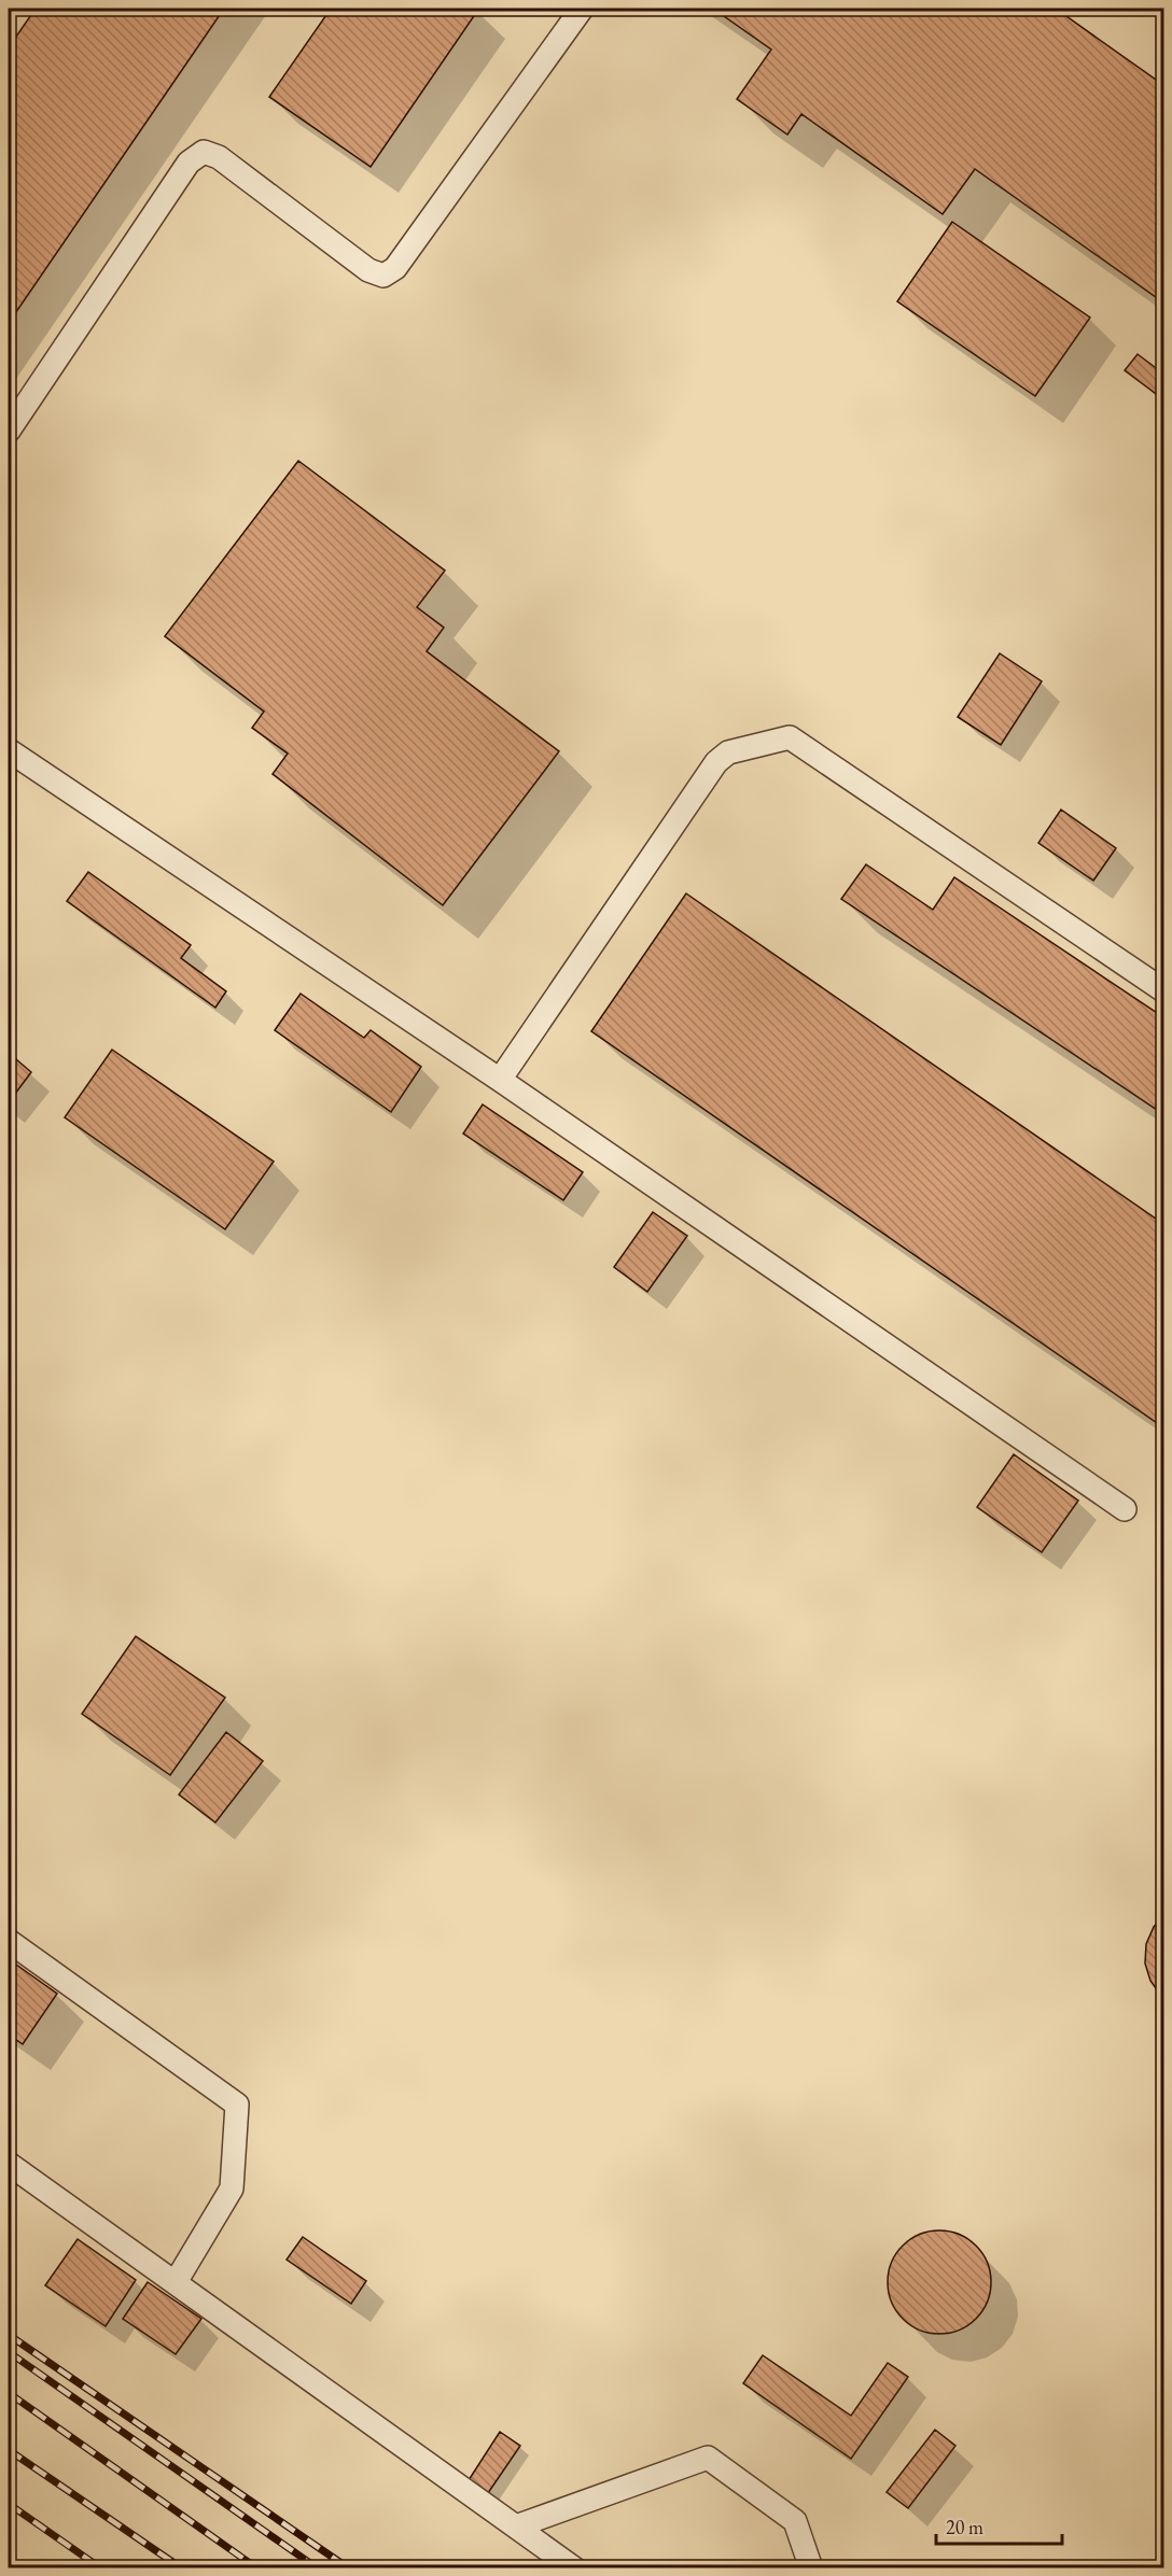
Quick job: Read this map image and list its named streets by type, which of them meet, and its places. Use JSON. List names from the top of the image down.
{
  "scale_bar": "20 m"
}
